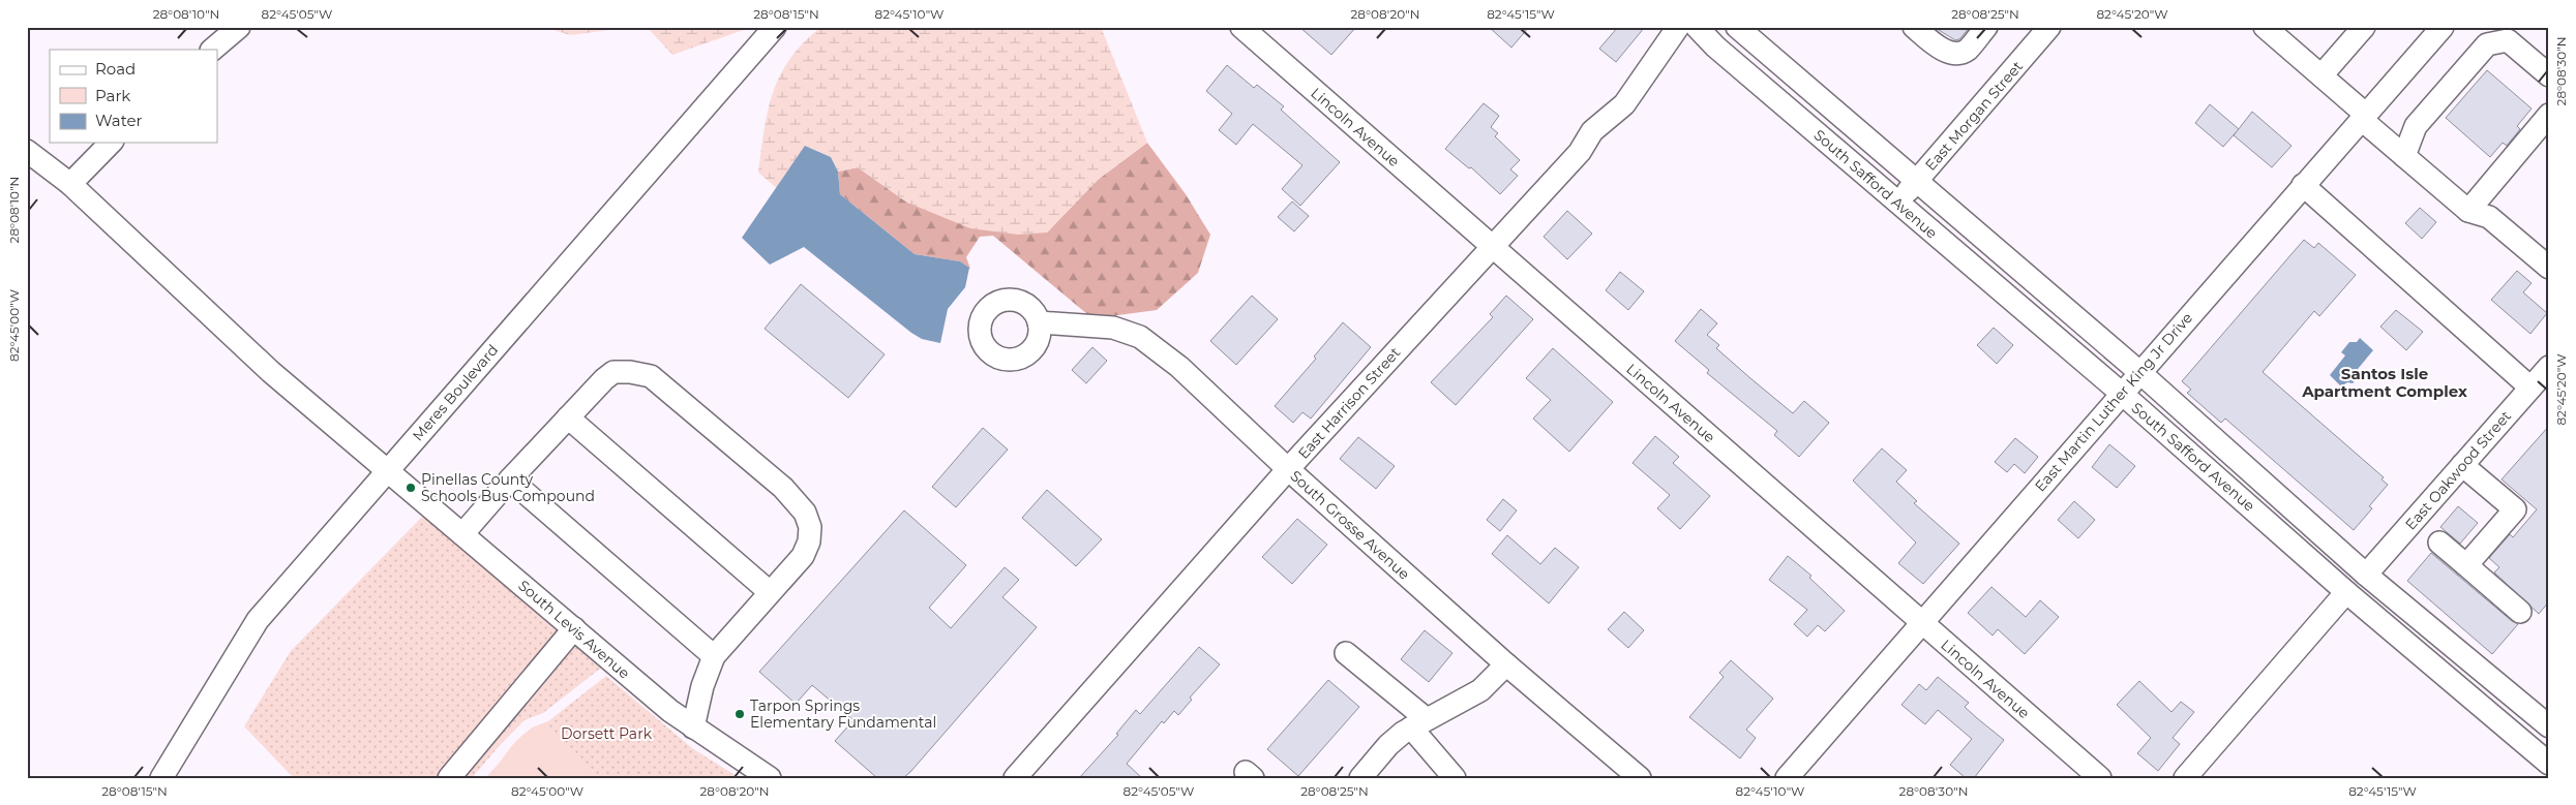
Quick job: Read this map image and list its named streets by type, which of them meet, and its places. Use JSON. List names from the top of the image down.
{
  "streets": {
    "street": [
      "East Morgan Street",
      "Lincoln Avenue",
      "South Safford Avenue",
      "Meres Boulevard",
      "East Martin Luther King Jr Drive",
      "East Harrison Street",
      "East Oakwood Street",
      "South Grosse Avenue",
      "South Levis Avenue"
    ]
  },
  "crossings": [
    ["East Morgan Street", "South Safford Avenue"],
    ["Lincoln Avenue", "East Martin Luther King Jr Drive"],
    ["Lincoln Avenue", "East Harrison Street"],
    ["South Safford Avenue", "East Martin Luther King Jr Drive"],
    ["South Safford Avenue", "East Oakwood Street"],
    ["Meres Boulevard", "South Levis Avenue"],
    ["East Harrison Street", "South Grosse Avenue"]
  ],
  "districts": ["Santos Isle Apartment Complex"],
  "parks": ["Dorsett Park"],
  "places": ["Pinellas County Schools Bus Compound", "Tarpon Springs Elementary Fundamental"],
  "legend": ["Road", "Park", "Water"],
  "coordinates": [
    "28°08'10\"N",
    "82°45'05\"W",
    "28°08'15\"N",
    "82°45'10\"W",
    "28°08'20\"N",
    "82°45'15\"W",
    "28°08'25\"N",
    "82°45'20\"W",
    "28°08'30\"N",
    "82°45'00\"W"
  ]
}
